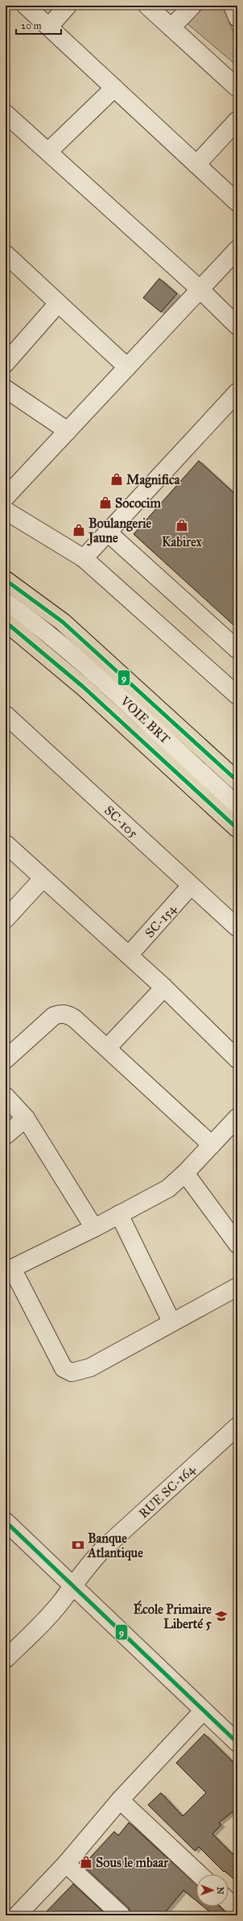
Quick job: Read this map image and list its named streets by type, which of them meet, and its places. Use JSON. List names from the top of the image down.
{
  "streets": {
    "street": [
      "VOIE BRT",
      "SC-105",
      "SC-154",
      "RUE SC-164"
    ]
  },
  "crossings": [
    ["SC-105", "SC-154"]
  ],
  "places": {
    "shop": [
      "Magnifica",
      "Sococim",
      "Kabirex",
      "Boulangerie Jaune",
      "Sous le mbaar"
    ],
    "bank": ["Banque Atlantique"],
    "school or university": ["École Primaire Liberté 5"]
  },
  "lines": ["transit line 9"],
  "scale_bar": "20 m",
  "north": "right"
}
